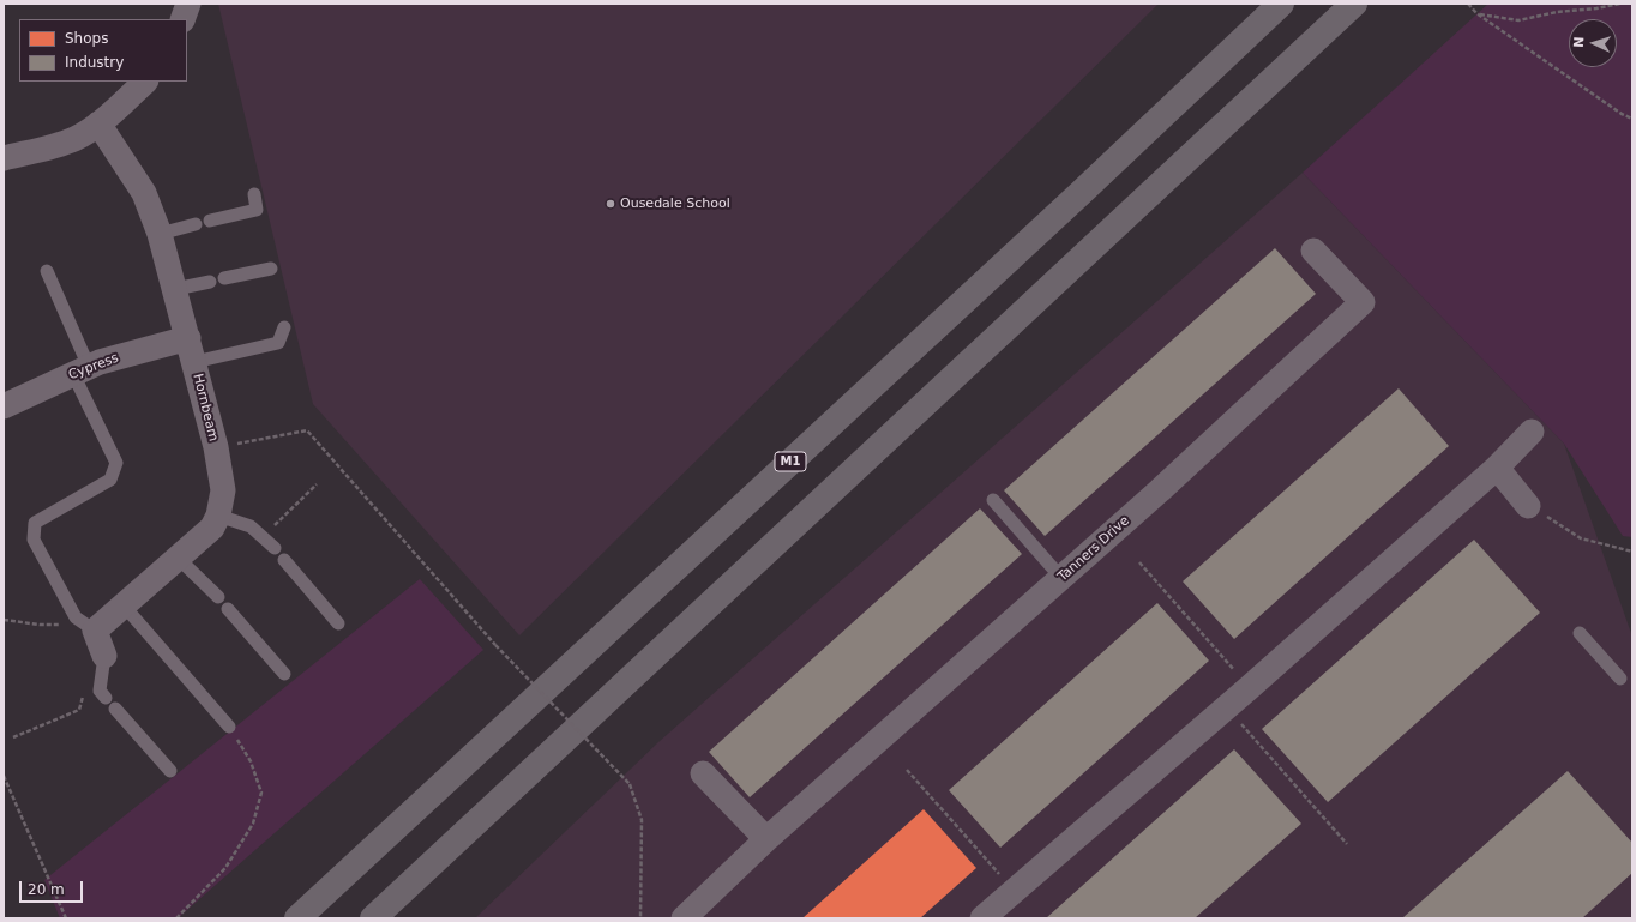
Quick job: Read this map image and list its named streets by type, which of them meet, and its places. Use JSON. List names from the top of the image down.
{
  "streets": {
    "highway": ["M1"],
    "street": ["Cypress", "Hornbeam", "Tanners Drive"]
  },
  "crossings": [
    ["Cypress", "Hornbeam"]
  ],
  "places": ["Ousedale School"],
  "legend": ["Shops", "Industry"],
  "scale_bar": "20 m",
  "north": "left"
}
